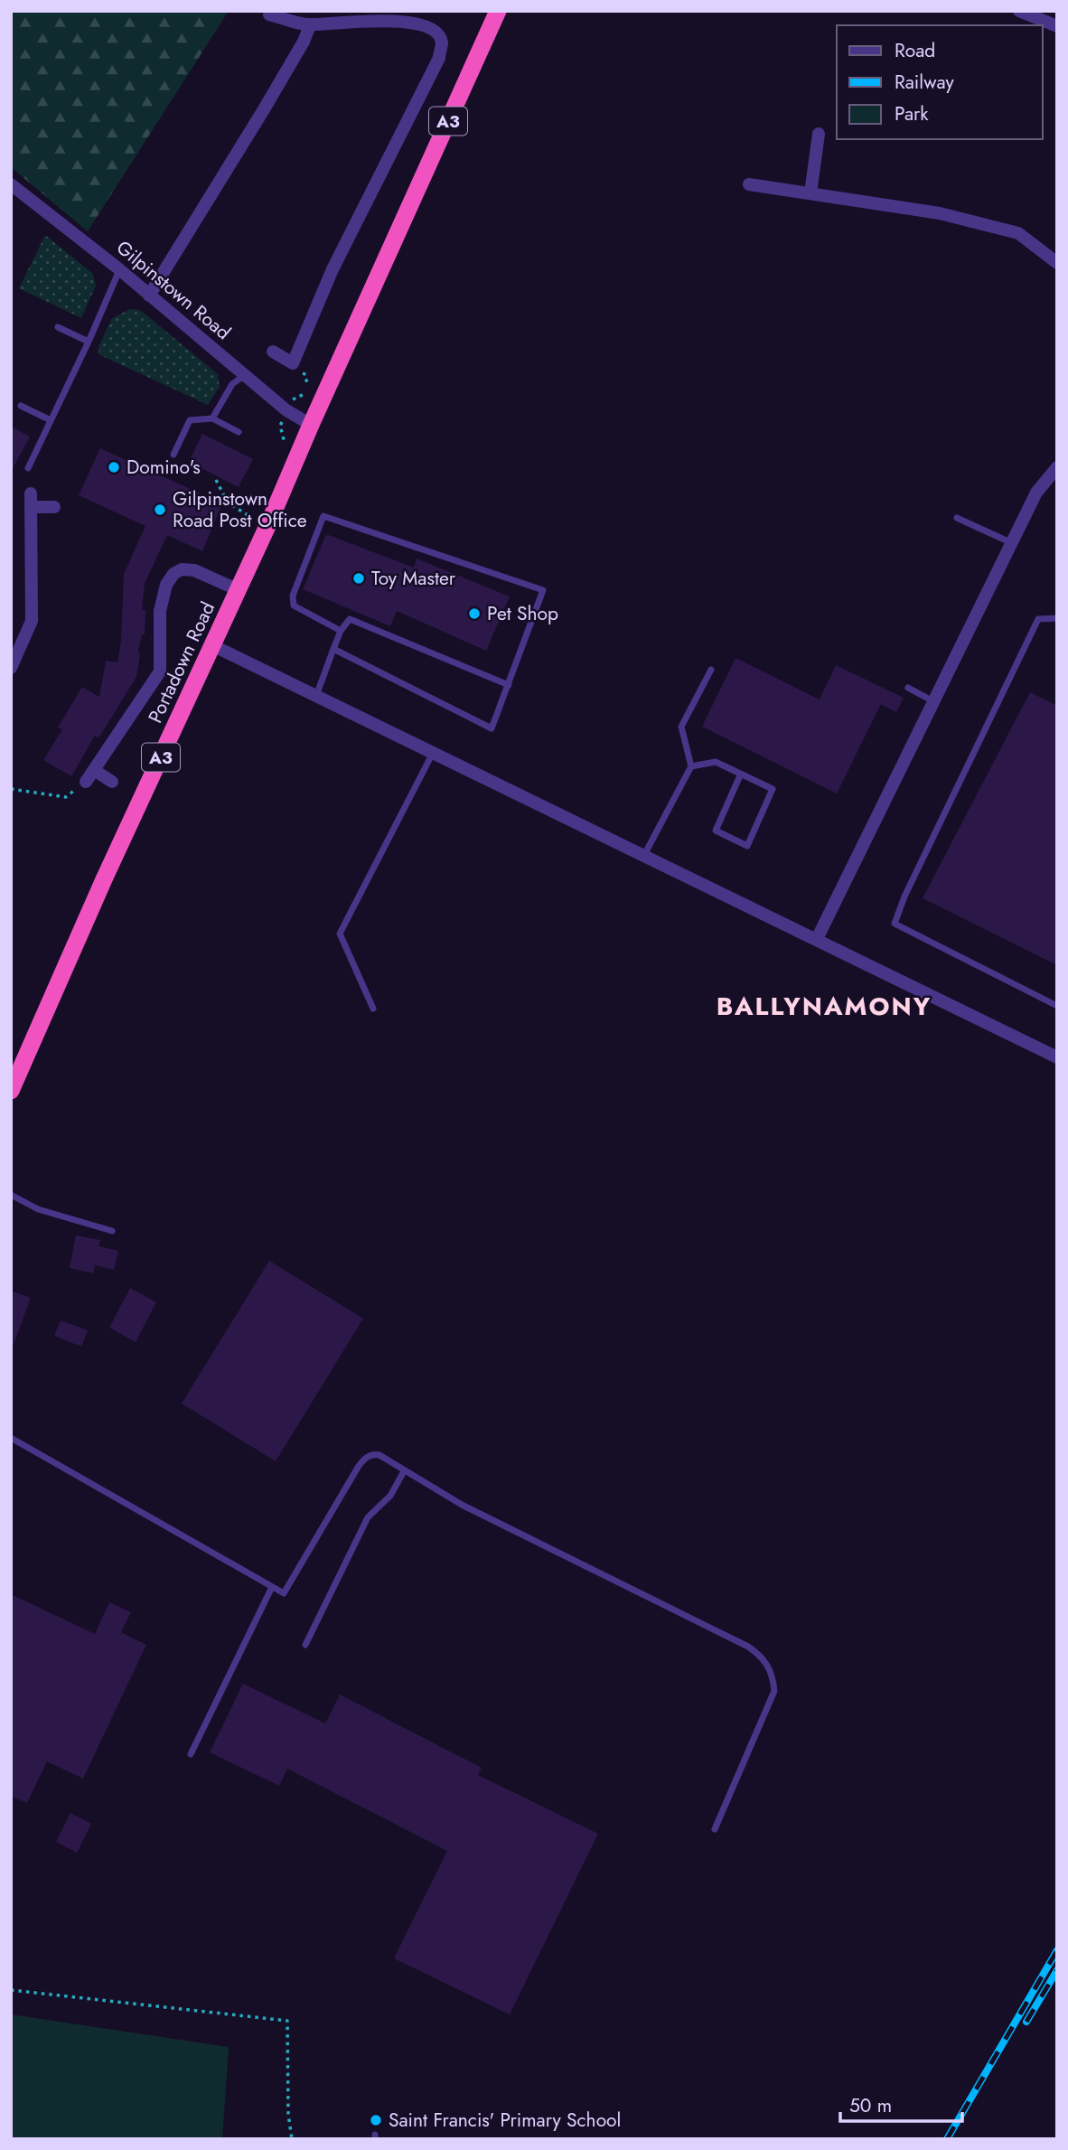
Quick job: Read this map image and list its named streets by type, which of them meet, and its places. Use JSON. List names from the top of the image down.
{
  "streets": {
    "highway": ["A3", "Portadown Road"],
    "street": ["Gilpinstown Road"]
  },
  "crossings": [
    ["A3", "Gilpinstown Road"],
    ["A3", "Portadown Road"],
    ["Gilpinstown Road", "Portadown Road"]
  ],
  "districts": ["BALLYNAMONY"],
  "places": [
    "Domino's",
    "Gilpinstown Road Post Office",
    "Toy Master",
    "Pet Shop",
    "Saint Francis' Primary School"
  ],
  "legend": ["Road", "Railway", "Park"],
  "scale_bar": "50 m"
}
